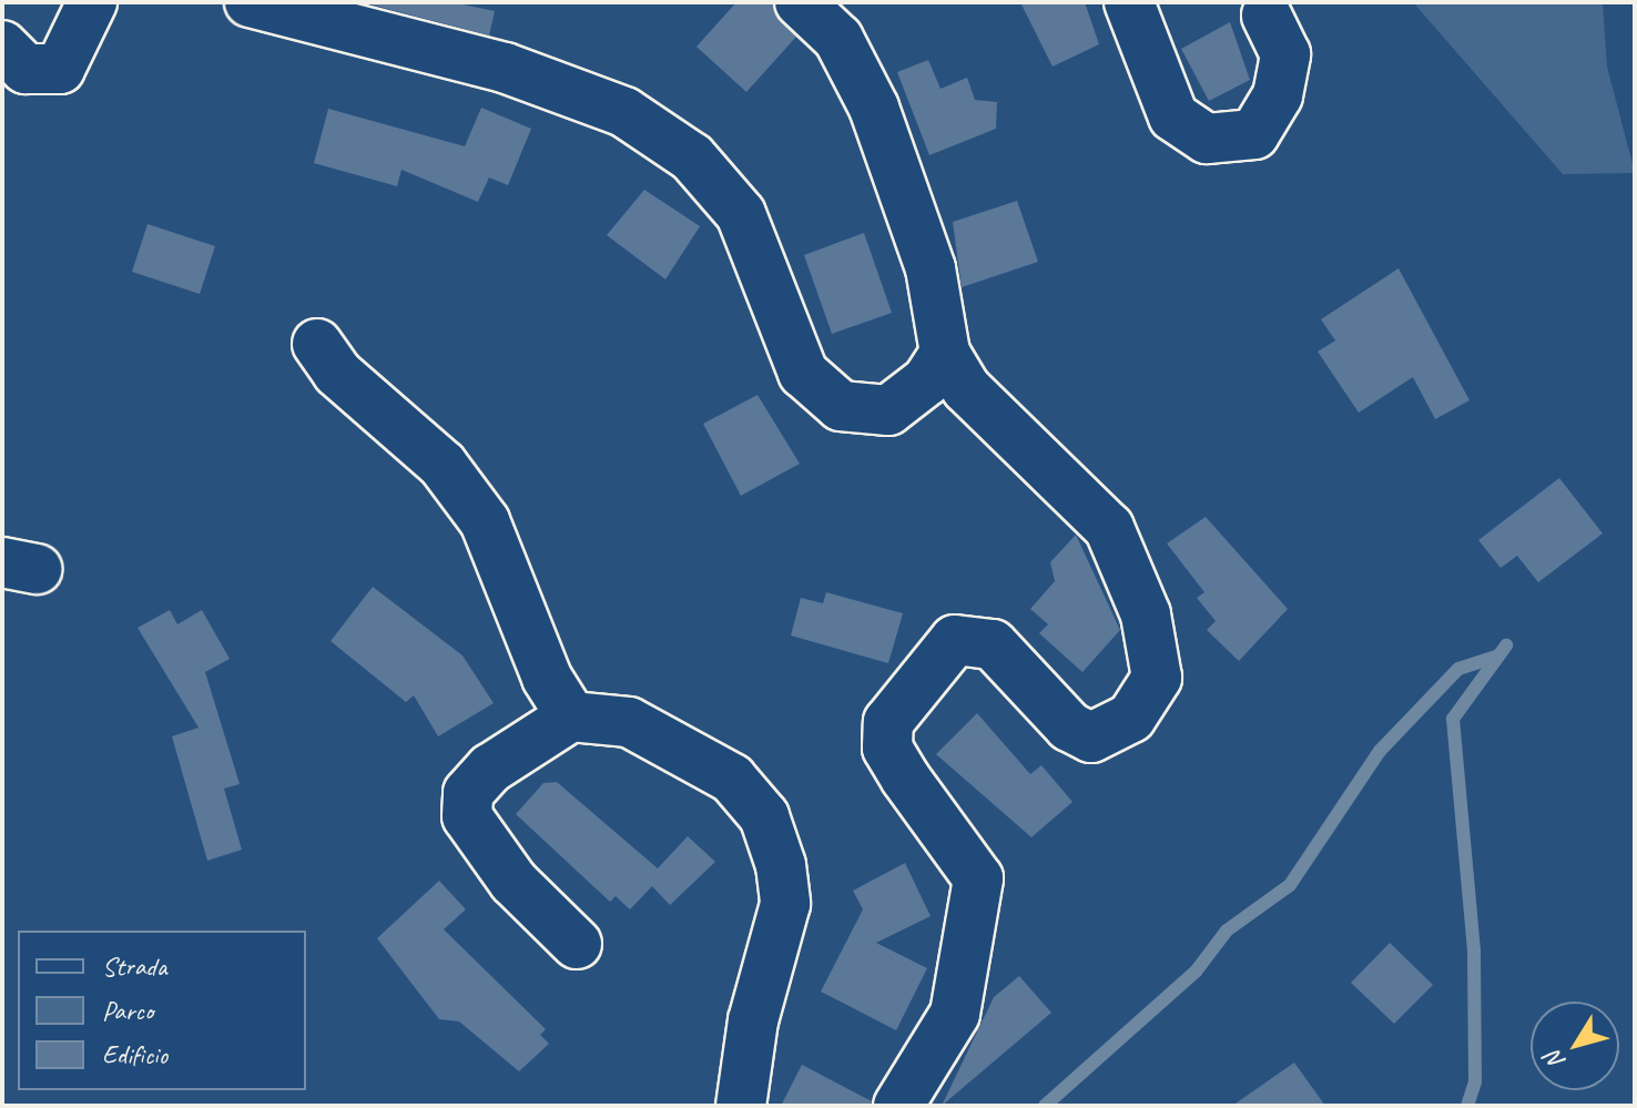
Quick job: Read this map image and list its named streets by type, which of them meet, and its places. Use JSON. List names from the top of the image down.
{
  "legend": ["Strada", "Parco", "Edificio"],
  "north": "bottom left"
}
